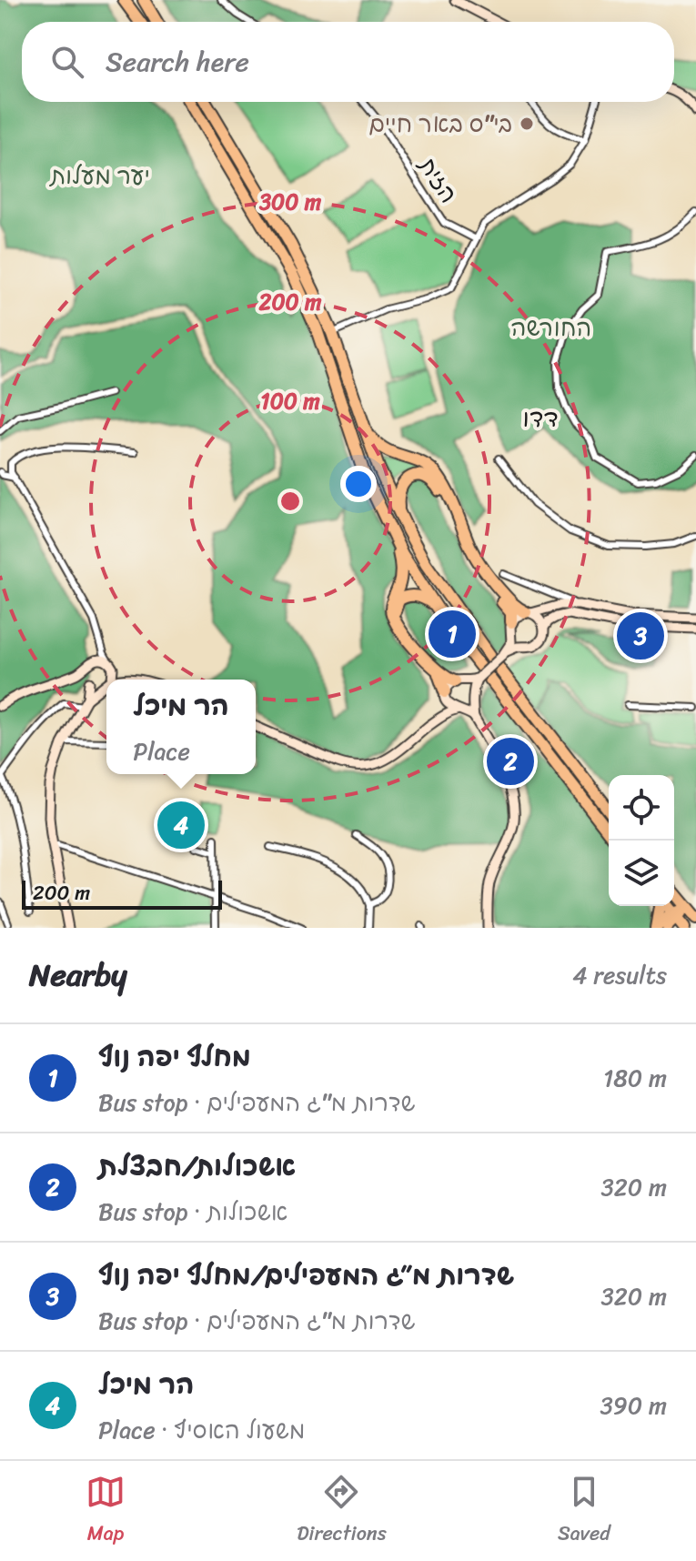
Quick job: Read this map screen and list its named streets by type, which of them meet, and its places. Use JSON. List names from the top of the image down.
{
  "streets": {
    "street": ["הזית"]
  },
  "districts": ["דדו"],
  "parks": ["יער מעלות", "החורשה"],
  "places": ["בי\"ס באר חיים"],
  "scale_bar": "200 m",
  "page": {
    "search": "Search here",
    "pins": [
      "1",
      "3",
      "2",
      "4"
    ],
    "popup": ["הר מיכל", "Place"],
    "scale": "200 m",
    "heading": ["Nearby", "4 results"],
    "list": [
      {
        "mark": "1",
        "name": "מחלף יפה נוף",
        "note": "Bus stop · שדרות מ\"ג המעפילים",
        "value": "180 m"
      },
      {
        "mark": "2",
        "name": "אשכולות/חבצלת",
        "note": "Bus stop · אשכולות",
        "value": "320 m"
      },
      {
        "mark": "3",
        "name": "שדרות מ״ג המעפילים/מחלף יפה נוף",
        "note": "Bus stop · שדרות מ\"ג המעפילים",
        "value": "320 m"
      },
      {
        "mark": "4",
        "name": "הר מיכל",
        "note": "Place · משעול האסיף",
        "value": "390 m"
      }
    ],
    "nav": ["Map", "Directions", "Saved"]
  },
  "rings": ["300 m", "200 m", "100 m"]
}
